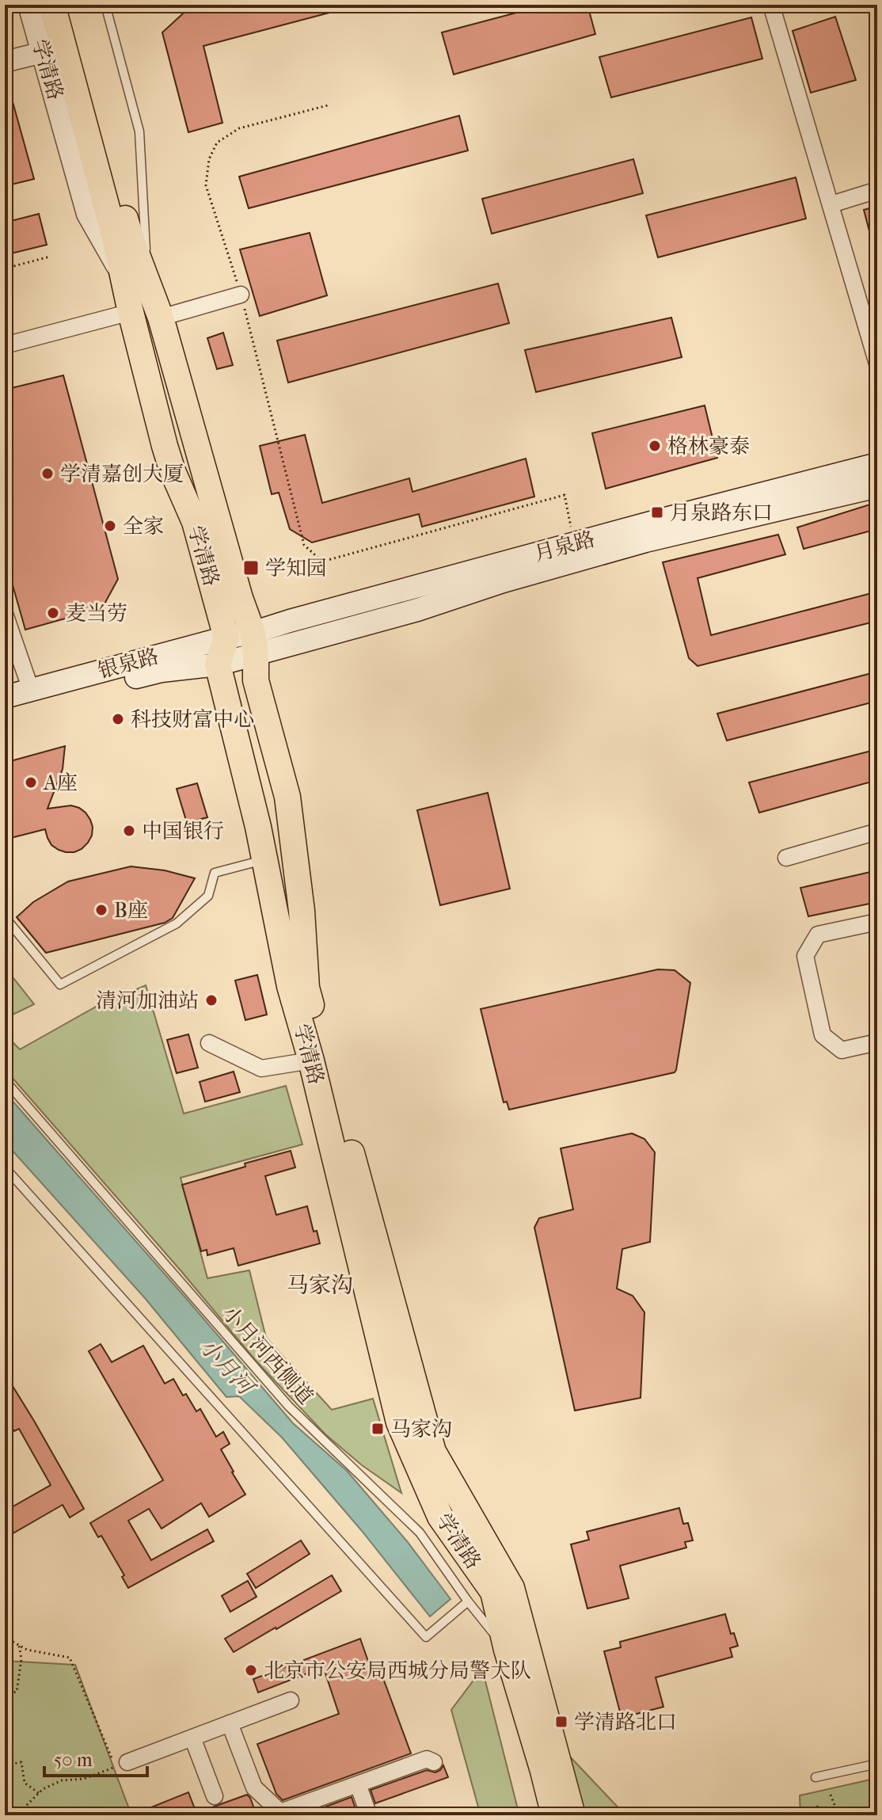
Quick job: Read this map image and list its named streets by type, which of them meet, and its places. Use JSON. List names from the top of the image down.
{
  "streets": {
    "main road": ["学清路", "月泉路", "银泉路"],
    "lane": ["小月河西侧道"]
  },
  "crossings": [
    ["学清路", "月泉路"],
    ["学清路", "银泉路"],
    ["学清路", "小月河西侧道"],
    ["月泉路", "银泉路"]
  ],
  "districts": ["马家沟"],
  "water": ["小月河"],
  "places": {
    "other": [
      "格林豪泰",
      "学清嘉创大厦",
      "全家",
      "麦当劳",
      "科技财富中心",
      "A座",
      "中国银行",
      "B座",
      "清河加油站",
      "北京市公安局西城分局警犬队"
    ],
    "transit": [
      "月泉路东口",
      "学知园",
      "马家沟",
      "学清路北口"
    ]
  },
  "scale_bar": "50 m"
}
